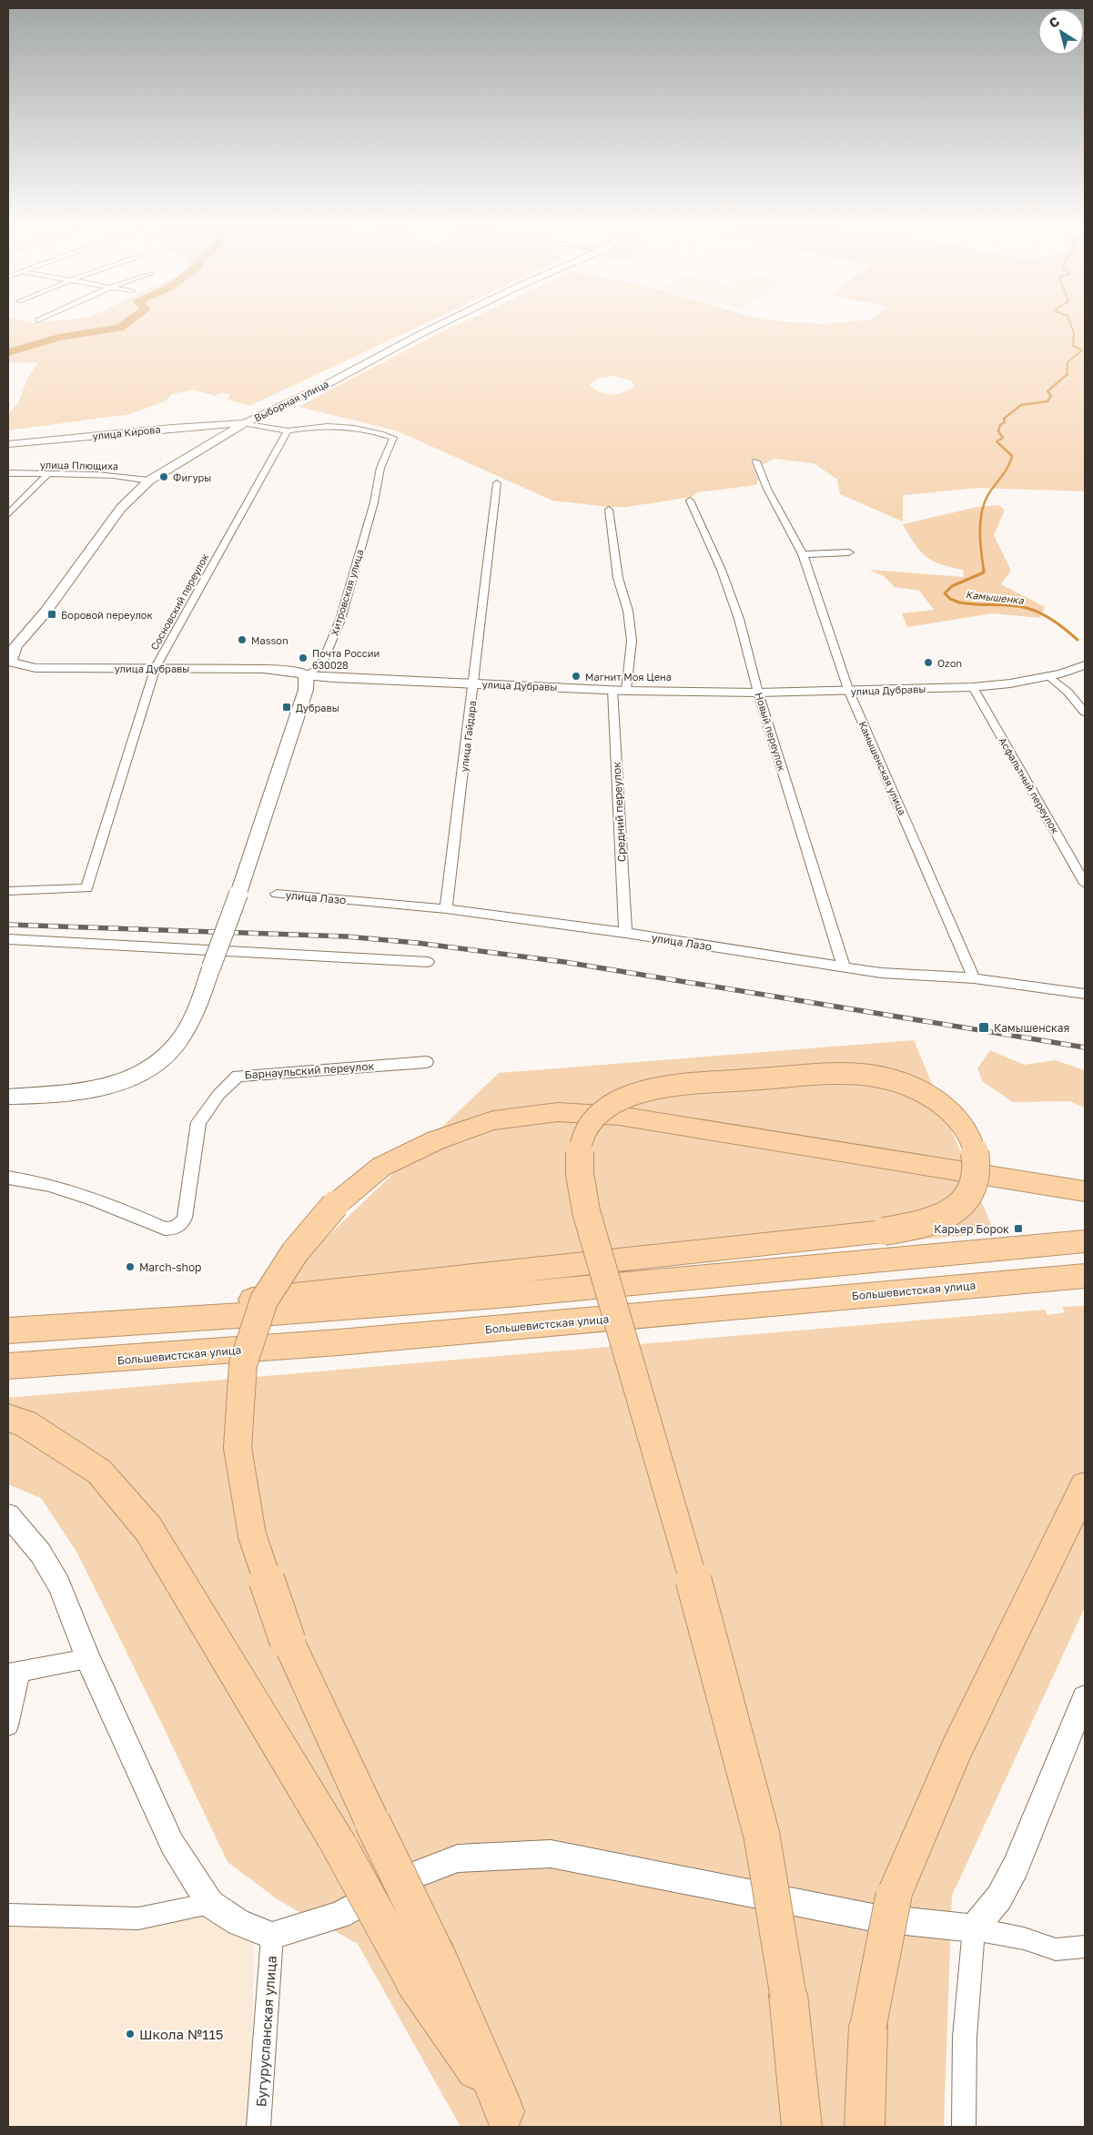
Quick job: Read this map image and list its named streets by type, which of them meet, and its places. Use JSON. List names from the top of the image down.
{
  "streets": {
    "highway": ["Большевистская улица"],
    "main road": ["Выборная улица", "улица Кирова", "улица Дубравы"],
    "street": [
      "улица Плющиха",
      "Хитровская улица",
      "Сосновский переулок",
      "Новый переулок",
      "улица Гайдара",
      "Камышенская улица",
      "Асфальтный переулок",
      "Средний переулок",
      "улица Лазо",
      "Барнаульский переулок",
      "Бугурусланская улица"
    ]
  },
  "crossings": [
    ["Выборная улица", "улица Кирова"],
    ["Выборная улица", "улица Плющиха"],
    ["Выборная улица", "улица Дубравы"],
    ["Хитровская улица", "Сосновский переулок"],
    ["Хитровская улица", "улица Дубравы"],
    ["Сосновский переулок", "улица Дубравы"],
    ["улица Дубравы", "Новый переулок"],
    ["улица Дубравы", "улица Гайдара"],
    ["улица Дубравы", "Камышенская улица"],
    ["улица Дубравы", "Асфальтный переулок"],
    ["улица Дубравы", "Средний переулок"],
    ["Новый переулок", "улица Лазо"],
    ["улица Гайдара", "улица Лазо"],
    ["Камышенская улица", "улица Лазо"],
    ["Средний переулок", "улица Лазо"]
  ],
  "water": ["Камышенка"],
  "places": {
    "other": [
      "Фигуры",
      "Masson",
      "Почта России 630028",
      "Ozon",
      "Магнит Моя Цена",
      "March-shop",
      "Школа №115"
    ],
    "transit": [
      "Боровой переулок",
      "Дубравы",
      "Камышенская",
      "Карьер Борок"
    ]
  },
  "north": "top left"
}
